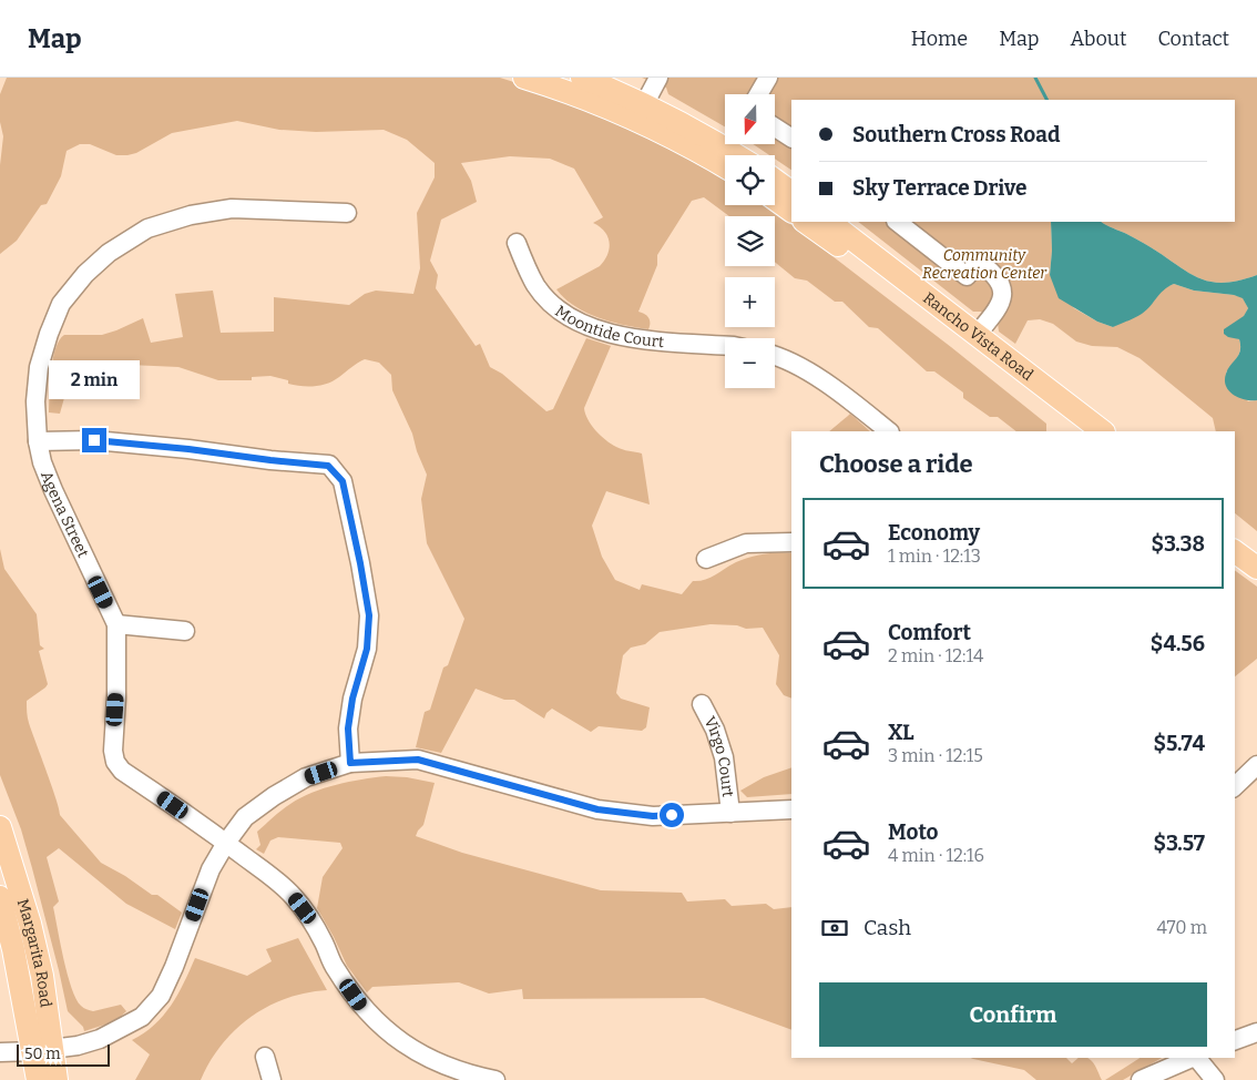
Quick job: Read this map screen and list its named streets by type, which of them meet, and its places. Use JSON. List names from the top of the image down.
{
  "streets": {
    "main road": ["Rancho Vista Road", "Margarita Road"],
    "street": ["Moontide Court", "Agena Street", "Virgo Court"]
  },
  "parks": ["Community Recreation Center"],
  "scale_bar": "50 m",
  "north": "bottom",
  "page": {
    "header": "Map",
    "nav": [
      "Home",
      "Map",
      "About",
      "Contact"
    ],
    "map_buttons": ["+", "−"],
    "banner": ["Southern Cross Road", "Sky Terrace Drive"],
    "bubble": "2 min",
    "heading": "Choose a ride",
    "list": [
      {
        "name": "Economy",
        "note": "1 min · 12:13",
        "value": "$3.38"
      },
      {
        "name": "Comfort",
        "note": "2 min · 12:14",
        "value": "$4.56"
      },
      {
        "name": "XL",
        "note": "3 min · 12:15",
        "value": "$5.74"
      },
      {
        "name": "Moto",
        "note": "4 min · 12:16",
        "value": "$3.57"
      }
    ],
    "pay": ["Cash", "470 m"],
    "buttons": "Confirm",
    "scale": "50 m"
  }
}
